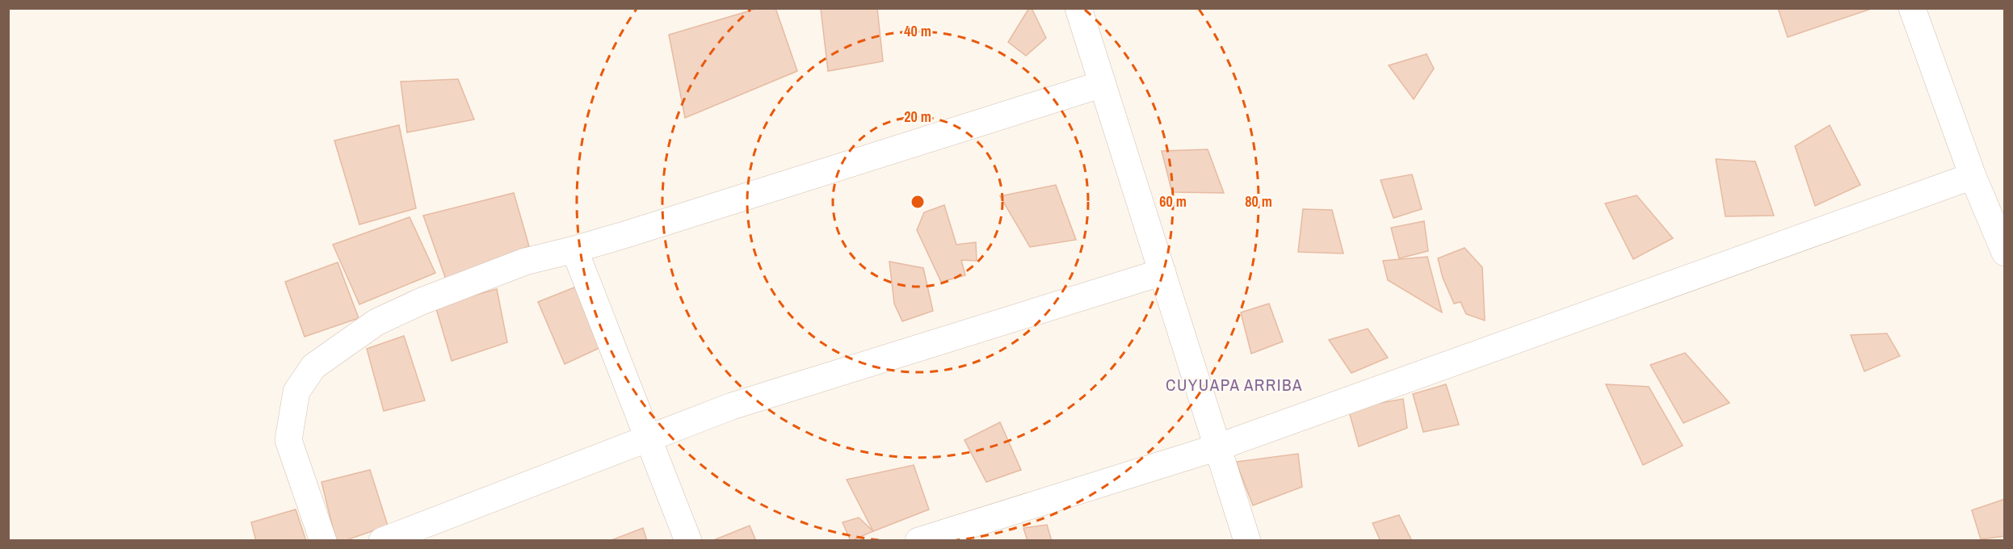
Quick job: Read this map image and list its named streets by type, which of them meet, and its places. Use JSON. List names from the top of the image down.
{
  "districts": ["CUYUAPA ARRIBA"],
  "rings": [
    "40 m",
    "20 m",
    "60 m",
    "80 m"
  ]
}
